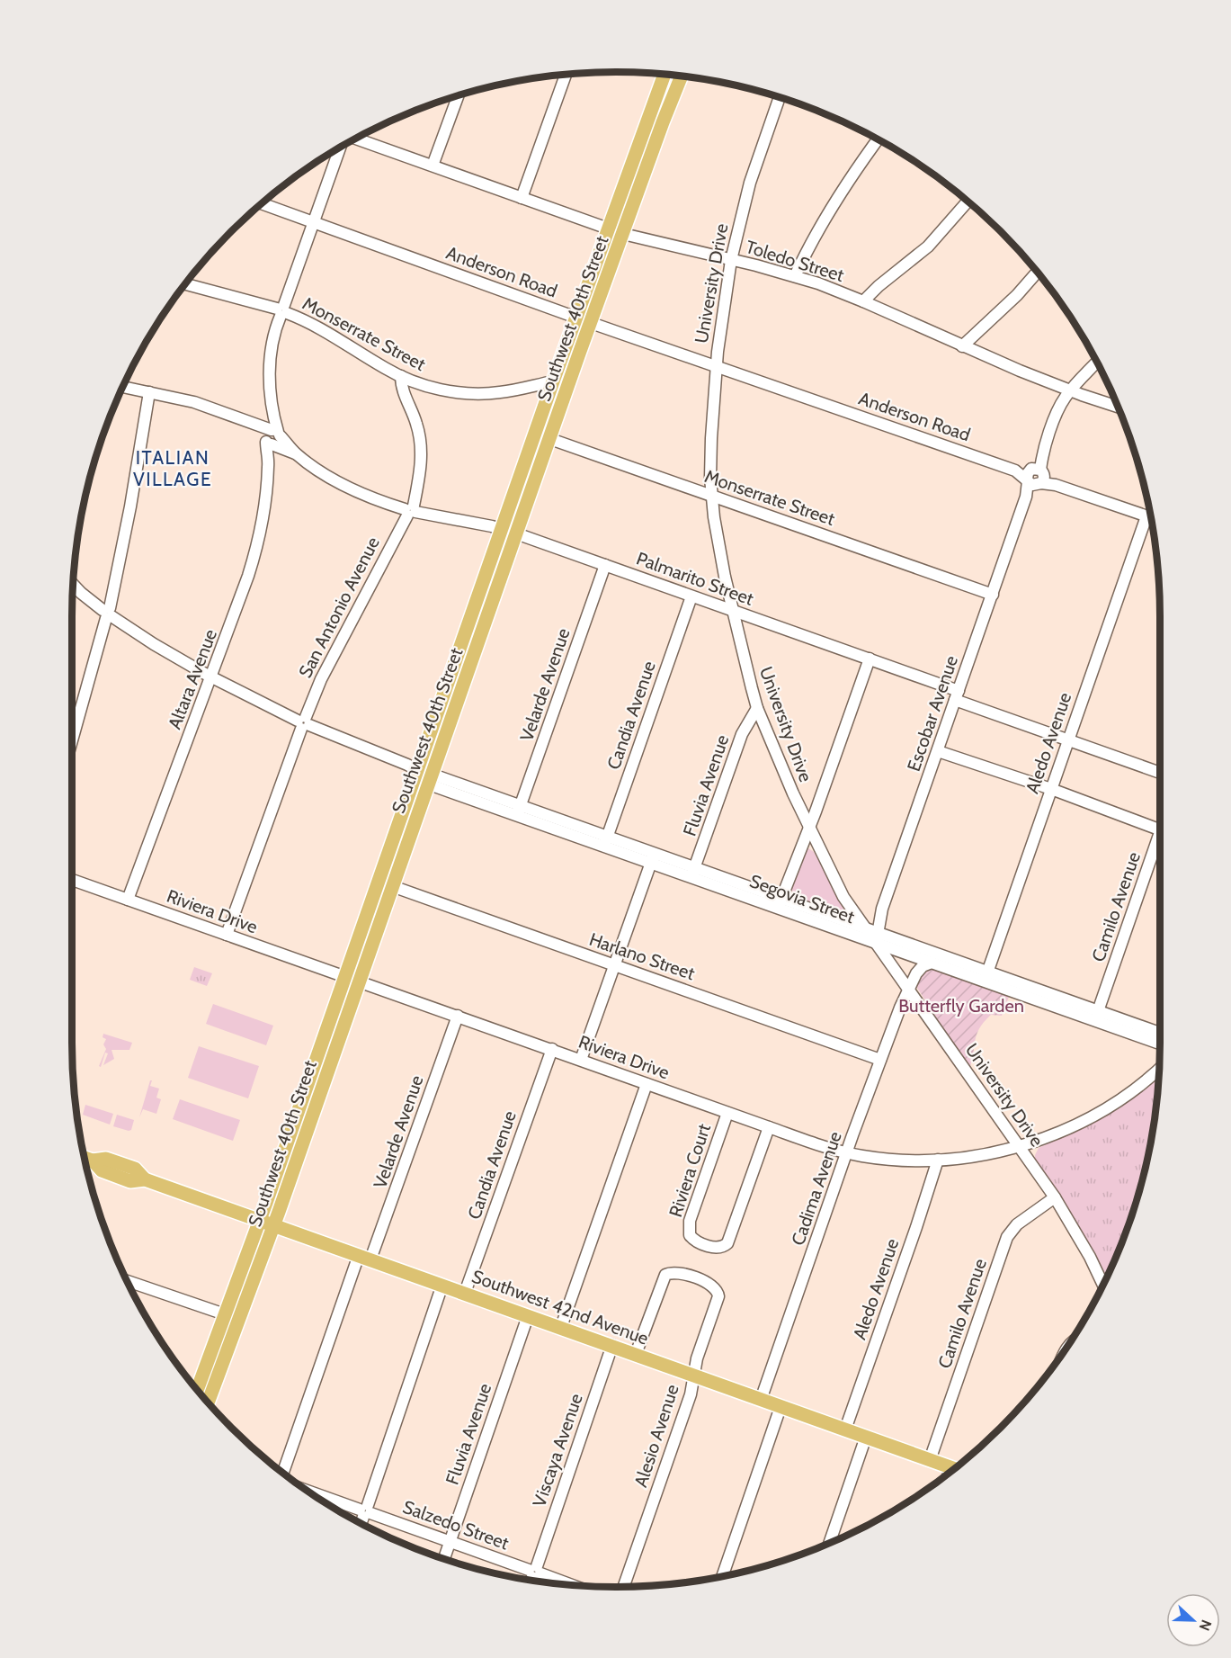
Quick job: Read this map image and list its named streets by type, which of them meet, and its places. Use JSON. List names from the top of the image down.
{
  "streets": {
    "main road": ["Southwest 40th Street", "Southwest 42nd Avenue"],
    "street": [
      "Toledo Street",
      "Anderson Road",
      "University Drive",
      "Monserrate Street",
      "Palmarito Street",
      "San Antonio Avenue",
      "Altara Avenue",
      "Velarde Avenue",
      "Escobar Avenue",
      "Candia Avenue",
      "Aledo Avenue",
      "Fluvia Avenue",
      "Segovia Street",
      "Camilo Avenue",
      "Riviera Drive",
      "Harlano Street",
      "Riviera Court",
      "Cadima Avenue",
      "Alesio Avenue",
      "Viscaya Avenue",
      "Salzedo Street"
    ]
  },
  "crossings": [
    ["Toledo Street", "University Drive"],
    ["Toledo Street", "Southwest 40th Street"],
    ["Anderson Road", "University Drive"],
    ["Anderson Road", "Southwest 40th Street"],
    ["Anderson Road", "Altara Avenue"],
    ["Anderson Road", "Escobar Avenue"],
    ["University Drive", "Monserrate Street"],
    ["University Drive", "Palmarito Street"],
    ["University Drive", "Escobar Avenue"],
    ["University Drive", "Fluvia Avenue"],
    ["University Drive", "Segovia Street"],
    ["University Drive", "Camilo Avenue"],
    ["University Drive", "Riviera Drive"],
    ["University Drive", "Cadima Avenue"],
    ["Southwest 40th Street", "Monserrate Street"],
    ["Southwest 40th Street", "Palmarito Street"],
    ["Southwest 40th Street", "Segovia Street"],
    ["Southwest 40th Street", "Riviera Drive"],
    ["Southwest 40th Street", "Harlano Street"],
    ["Southwest 40th Street", "Southwest 42nd Avenue"],
    ["Monserrate Street", "San Antonio Avenue"],
    ["Monserrate Street", "Altara Avenue"],
    ["Monserrate Street", "Escobar Avenue"],
    ["Palmarito Street", "San Antonio Avenue"],
    ["Palmarito Street", "Altara Avenue"],
    ["Palmarito Street", "Velarde Avenue"],
    ["Palmarito Street", "Escobar Avenue"],
    ["Palmarito Street", "Candia Avenue"],
    ["Palmarito Street", "Aledo Avenue"],
    ["San Antonio Avenue", "Segovia Street"],
    ["San Antonio Avenue", "Riviera Drive"],
    ["Altara Avenue", "Segovia Street"],
    ["Altara Avenue", "Riviera Drive"],
    ["Velarde Avenue", "Segovia Street"],
    ["Velarde Avenue", "Riviera Drive"],
    ["Velarde Avenue", "Southwest 42nd Avenue"],
    ["Escobar Avenue", "Segovia Street"],
    ["Candia Avenue", "Segovia Street"],
    ["Candia Avenue", "Riviera Drive"],
    ["Candia Avenue", "Southwest 42nd Avenue"],
    ["Aledo Avenue", "Segovia Street"],
    ["Aledo Avenue", "Riviera Drive"],
    ["Aledo Avenue", "Southwest 42nd Avenue"],
    ["Fluvia Avenue", "Segovia Street"],
    ["Fluvia Avenue", "Southwest 42nd Avenue"],
    ["Fluvia Avenue", "Salzedo Street"],
    ["Segovia Street", "Camilo Avenue"],
    ["Segovia Street", "Cadima Avenue"],
    ["Camilo Avenue", "Southwest 42nd Avenue"],
    ["Riviera Drive", "Riviera Court"],
    ["Riviera Drive", "Cadima Avenue"],
    ["Harlano Street", "Cadima Avenue"],
    ["Cadima Avenue", "Southwest 42nd Avenue"],
    ["Southwest 42nd Avenue", "Alesio Avenue"],
    ["Southwest 42nd Avenue", "Viscaya Avenue"],
    ["Viscaya Avenue", "Salzedo Street"]
  ],
  "districts": ["ITALIAN VILLAGE"],
  "parks": ["Butterfly Garden"],
  "north": "right"
}
